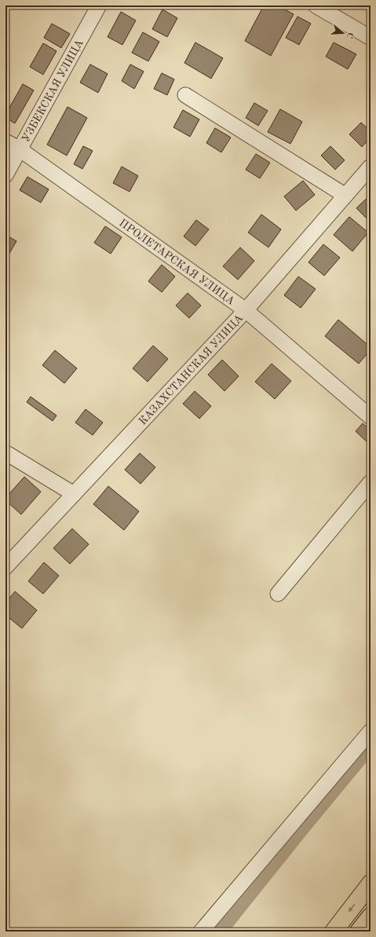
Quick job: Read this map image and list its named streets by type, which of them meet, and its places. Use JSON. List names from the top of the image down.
{
  "streets": {
    "street": ["УЗБЕКСКАЯ УЛИЦА", "ПРОЛЕТАРСКАЯ УЛИЦА", "КАЗАХСТАНСКАЯ УЛИЦА"]
  },
  "crossings": [
    ["УЗБЕКСКАЯ УЛИЦА", "ПРОЛЕТАРСКАЯ УЛИЦА"],
    ["ПРОЛЕТАРСКАЯ УЛИЦА", "КАЗАХСТАНСКАЯ УЛИЦА"]
  ],
  "north": "right"
}
